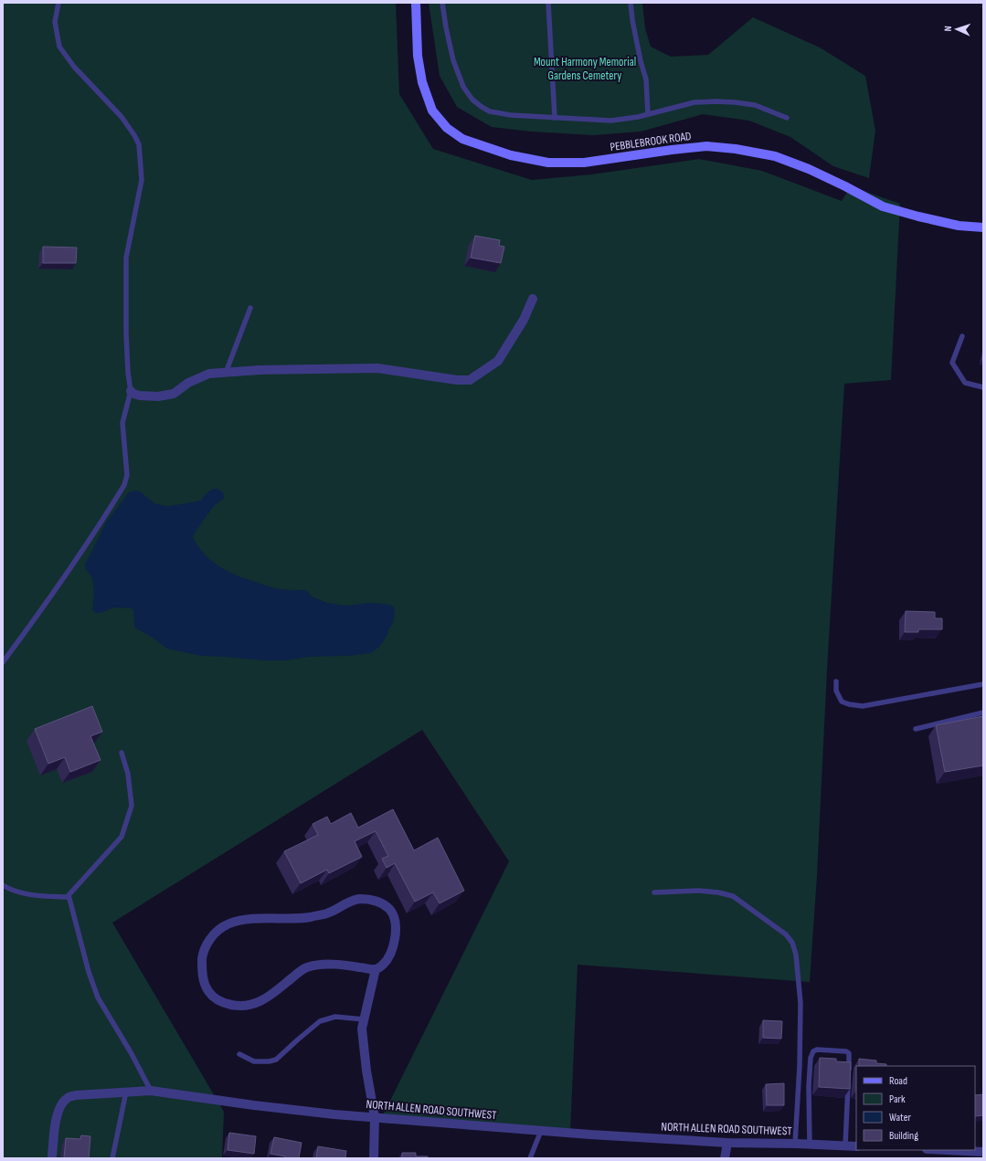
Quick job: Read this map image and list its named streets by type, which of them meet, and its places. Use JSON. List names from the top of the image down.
{
  "streets": {
    "street": ["PEBBLEBROOK ROAD", "NORTH ALLEN ROAD SOUTHWEST"]
  },
  "parks": ["Mount Harmony Memorial Gardens Cemetery"],
  "legend": [
    "Road",
    "Park",
    "Water",
    "Building"
  ],
  "north": "left"
}
